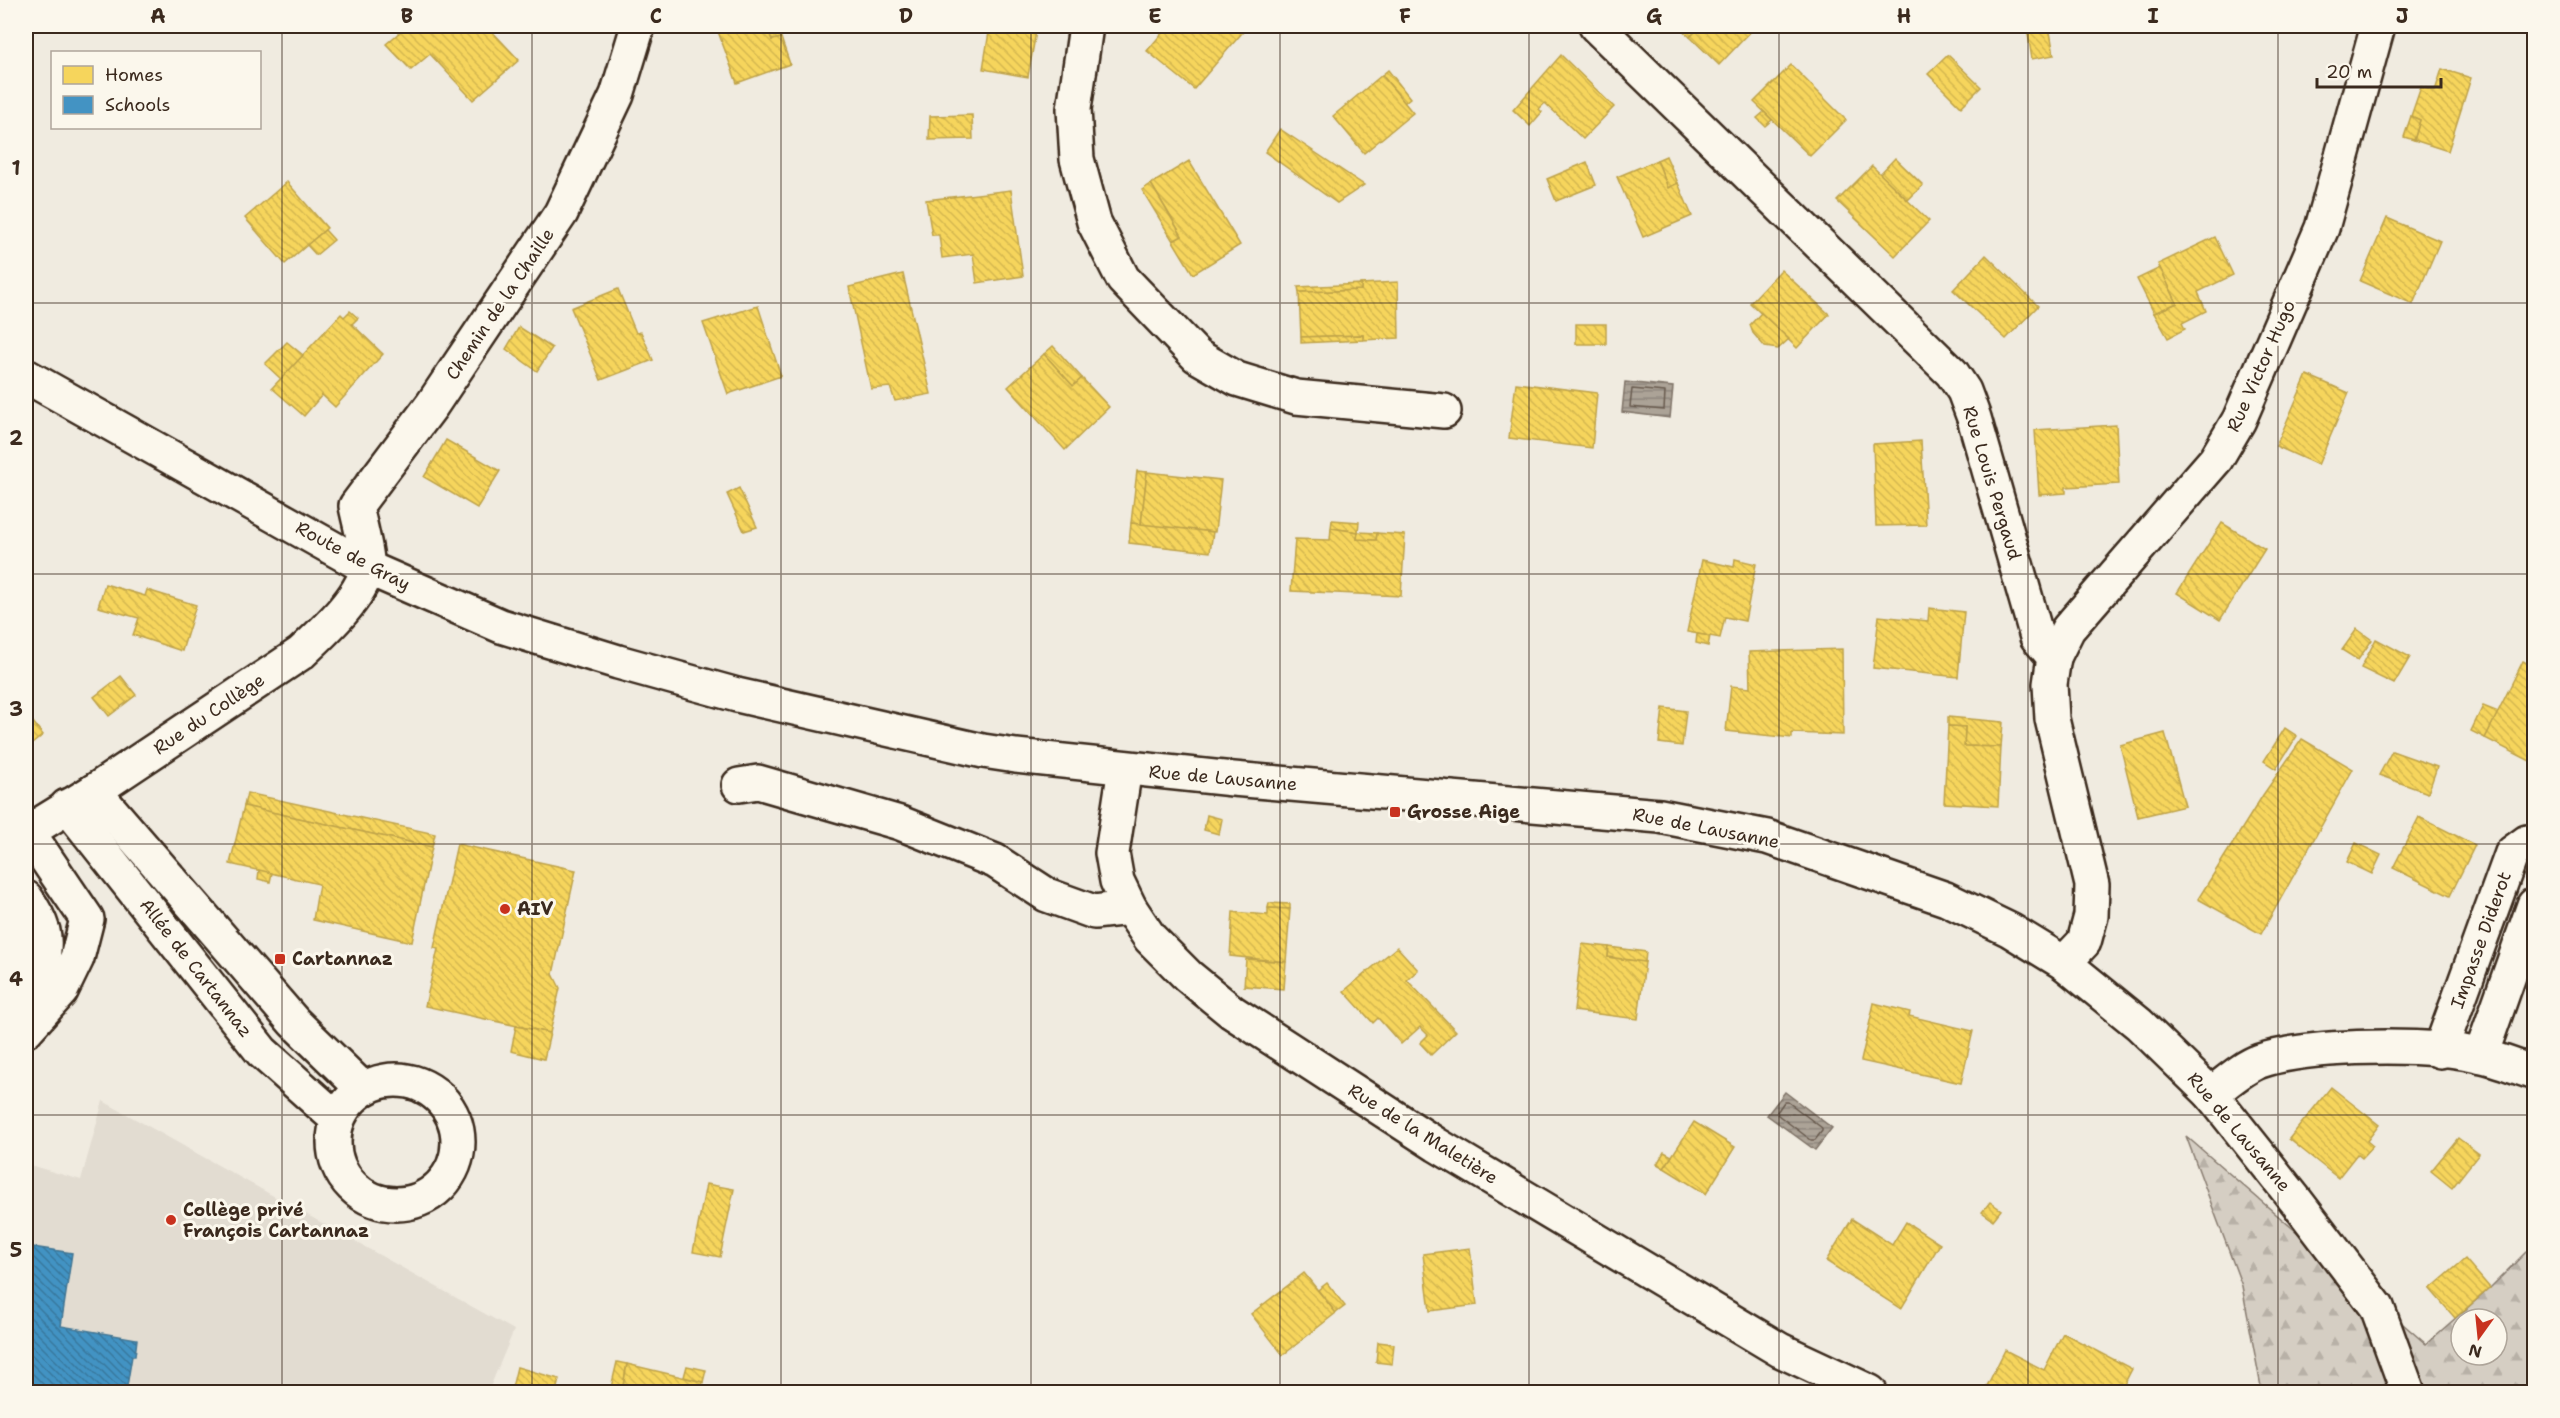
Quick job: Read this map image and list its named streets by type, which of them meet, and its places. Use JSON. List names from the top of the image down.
{
  "streets": {
    "street": [
      "Chemin de la Chaille",
      "Rue Victor Hugo",
      "Rue Louis Pergaud",
      "Route de Gray",
      "Rue du Collège",
      "Rue de Lausanne",
      "Impasse Diderot",
      "Allée de Cartannaz",
      "Rue de la Maletière"
    ]
  },
  "crossings": [
    ["Chemin de la Chaille", "Route de Gray"],
    ["Chemin de la Chaille", "Rue du Collège"],
    ["Rue Victor Hugo", "Rue Louis Pergaud"],
    ["Route de Gray", "Rue du Collège"],
    ["Route de Gray", "Rue de Lausanne"],
    ["Rue du Collège", "Allée de Cartannaz"],
    ["Rue de Lausanne", "Rue de la Maletière"]
  ],
  "places": {
    "transit": ["Grosse Aige", "Cartannaz"],
    "other": ["AIV", "Collège privé François Cartannaz"]
  },
  "legend": ["Homes", "Schools"],
  "scale_bar": "20 m",
  "north": "bottom",
  "grid": {
    "columns": [
      "A",
      "B",
      "C",
      "D",
      "E",
      "F",
      "G",
      "H",
      "I",
      "J"
    ],
    "rows": [
      "1",
      "2",
      "3",
      "4",
      "5"
    ]
  }
}
